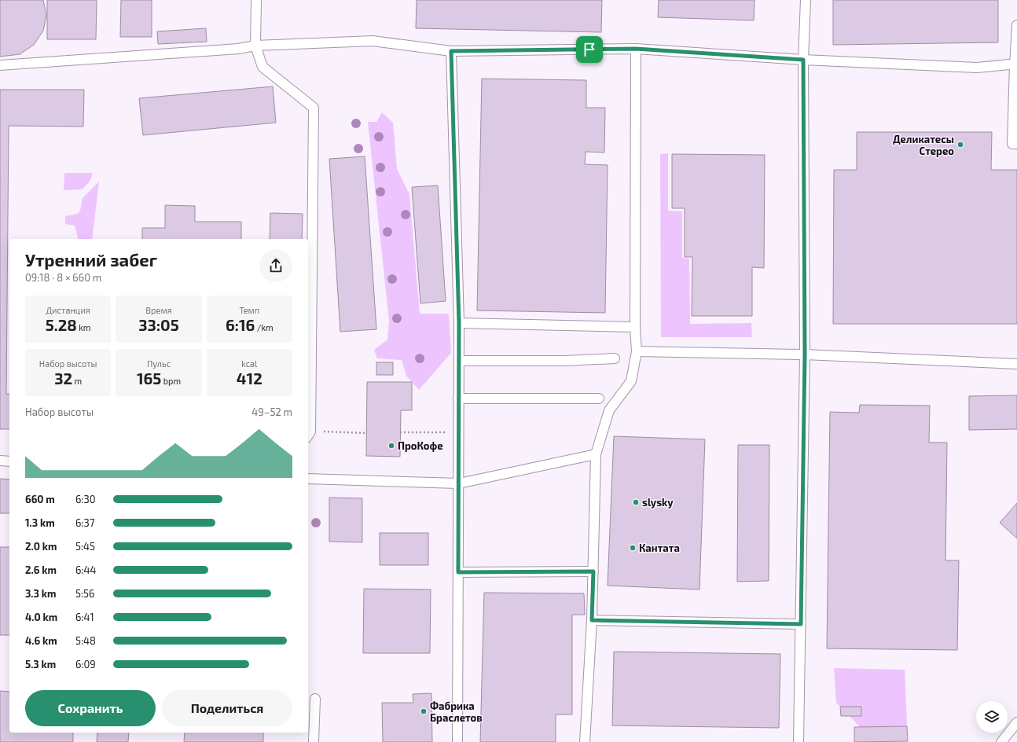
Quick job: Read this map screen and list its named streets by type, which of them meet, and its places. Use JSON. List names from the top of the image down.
{
  "places": [
    "Деликатесы Стерео",
    "ПроКофе",
    "slysky",
    "Кантата",
    "Фабрика Браслетов"
  ],
  "page": {
    "heading": ["Утренний забег", "09:18 · 8 × 660 m"],
    "stats": [
      ["Дистанция", "5.28 km"],
      ["Время", "33:05"],
      ["Темп", "6:16 /km"],
      ["Набор высоты", "32 m"],
      ["Пульс", "165 bpm"],
      ["kcal", "412"]
    ],
    "chart": ["Набор высоты", "49–52 m"],
    "list": [
      {
        "name": "660 m",
        "note": "6:30"
      },
      {
        "name": "1.3 km",
        "note": "6:37"
      },
      {
        "name": "2.0 km",
        "note": "5:45"
      },
      {
        "name": "2.6 km",
        "note": "6:44"
      },
      {
        "name": "3.3 km",
        "note": "5:56"
      },
      {
        "name": "4.0 km",
        "note": "6:41"
      },
      {
        "name": "4.6 km",
        "note": "5:48"
      },
      {
        "name": "5.3 km",
        "note": "6:09"
      }
    ],
    "buttons": ["Сохранить", "Поделиться"]
  }
}
